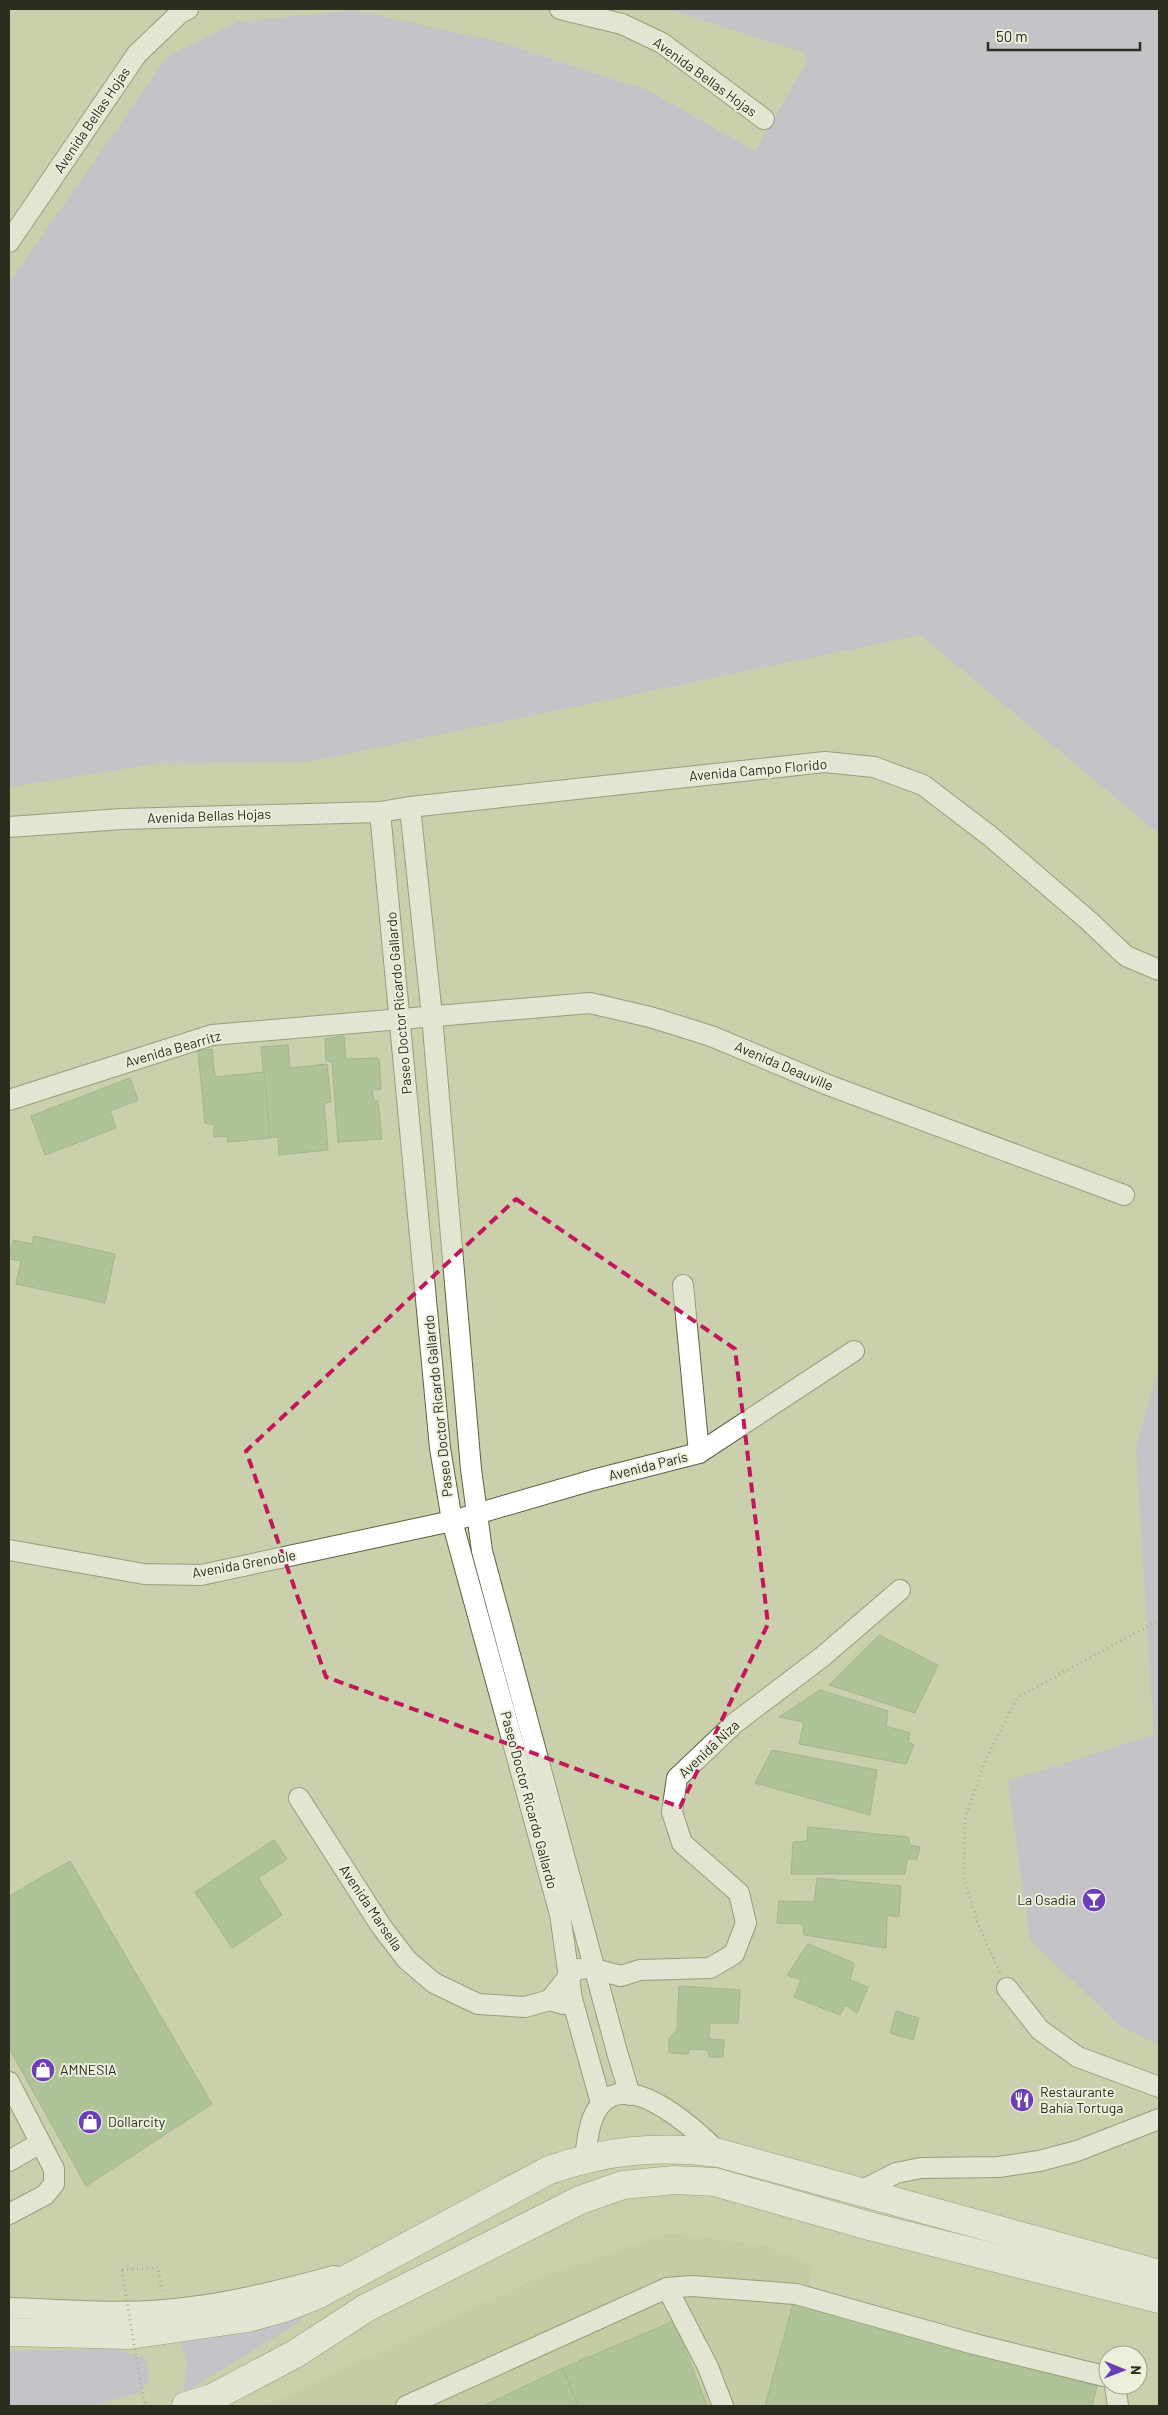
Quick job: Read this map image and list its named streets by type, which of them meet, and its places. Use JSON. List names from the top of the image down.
{
  "streets": {
    "street": [
      "Avenida Bellas Hojas",
      "Avenida Campo Florido",
      "Paseo Doctor Ricardo Gallardo",
      "Avenida Bearritz",
      "Avenida Deauville",
      "Avenida París",
      "Avenida Grenoble",
      "Avenida Niza",
      "Avenida Marsella"
    ]
  },
  "crossings": [
    ["Avenida Bellas Hojas", "Avenida Campo Florido"],
    ["Avenida Bellas Hojas", "Paseo Doctor Ricardo Gallardo"],
    ["Avenida Campo Florido", "Paseo Doctor Ricardo Gallardo"],
    ["Paseo Doctor Ricardo Gallardo", "Avenida Bearritz"],
    ["Paseo Doctor Ricardo Gallardo", "Avenida Deauville"],
    ["Paseo Doctor Ricardo Gallardo", "Avenida París"],
    ["Paseo Doctor Ricardo Gallardo", "Avenida Grenoble"],
    ["Paseo Doctor Ricardo Gallardo", "Avenida Niza"],
    ["Avenida Bearritz", "Avenida Deauville"],
    ["Avenida París", "Avenida Grenoble"]
  ],
  "places": {
    "bar": ["La Osadia"],
    "shop": ["AMNESIA", "Dollarcity"],
    "restaurant": ["Restaurante Bahía Tortuga"]
  },
  "scale_bar": "50 m",
  "north": "right"
}
